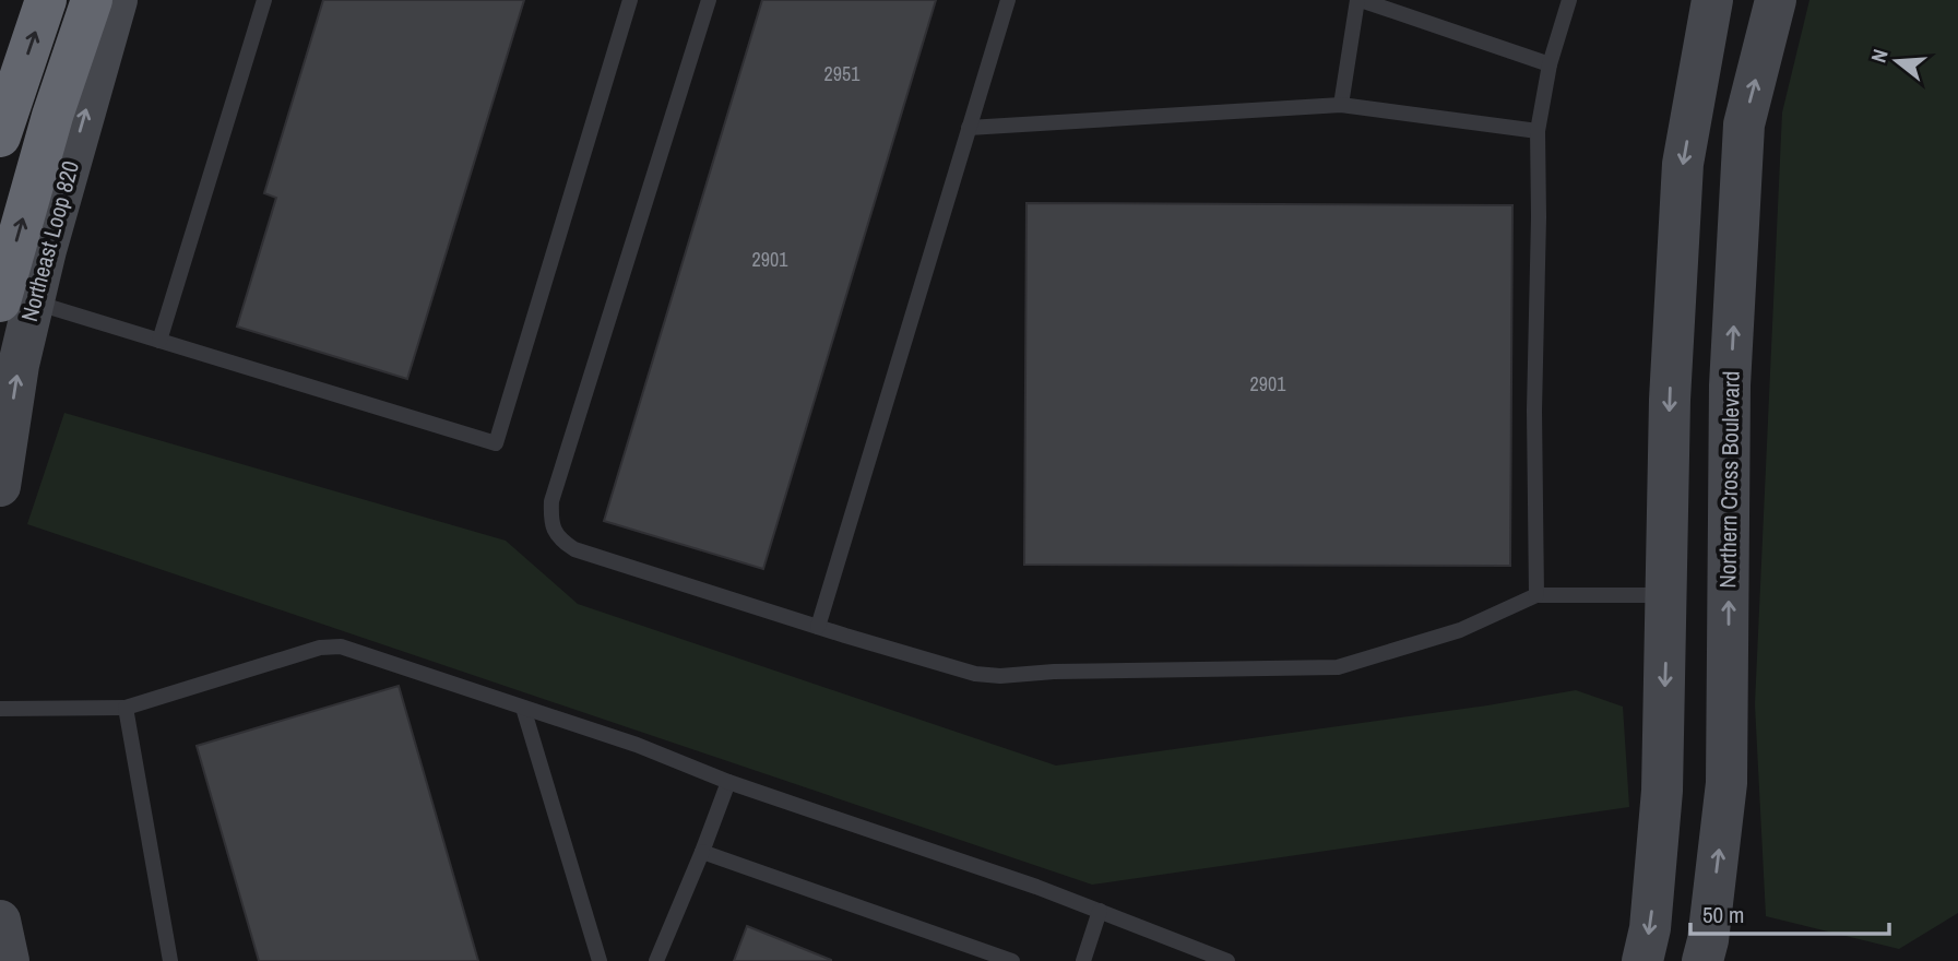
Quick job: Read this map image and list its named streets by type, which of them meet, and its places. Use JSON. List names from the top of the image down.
{
  "streets": {
    "street": ["Northeast Loop 820", "Northern Cross Boulevard"]
  },
  "one_way": ["Northeast Loop 820"],
  "house_numbers": ["2951", "2901", "2901"],
  "scale_bar": "50 m",
  "north": "left"
}
